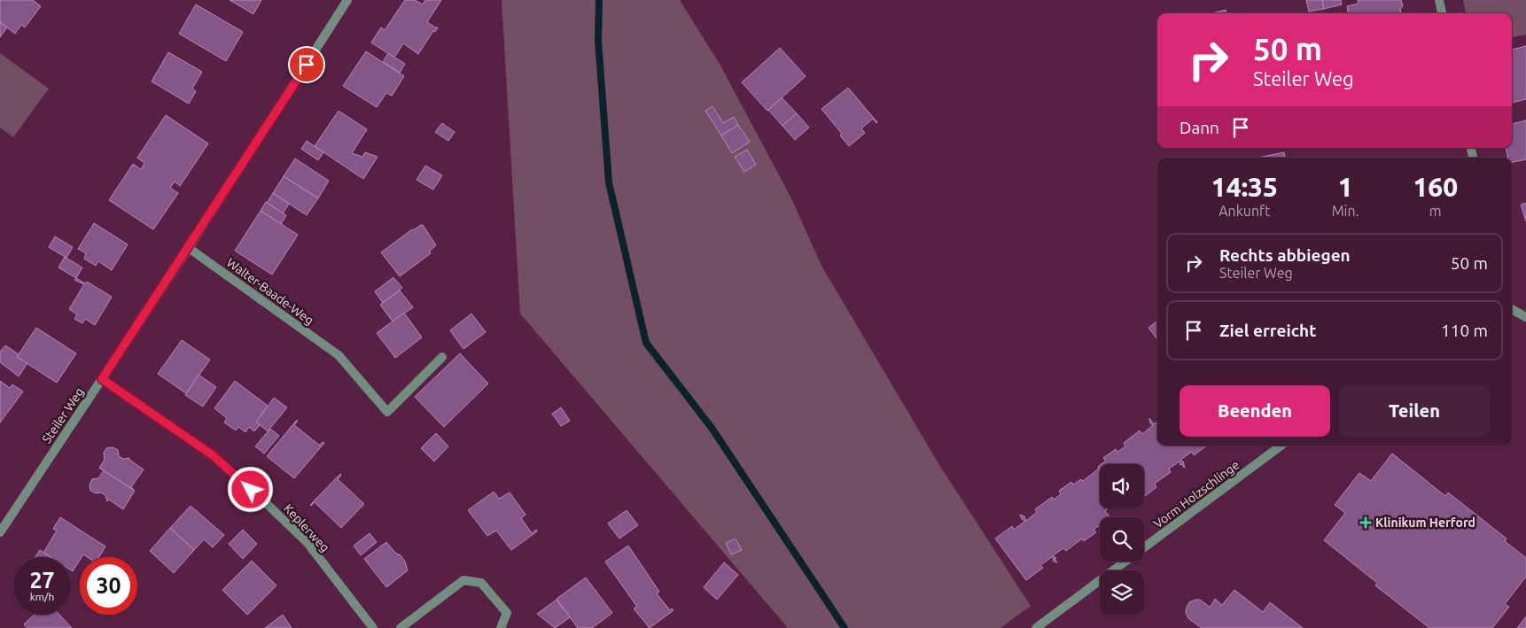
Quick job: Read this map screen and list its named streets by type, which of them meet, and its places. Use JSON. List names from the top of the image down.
{
  "streets": {
    "street": [
      "Walter-Baade-Weg",
      "Steiler Weg",
      "Vorm Holzschlinge",
      "Keplerweg"
    ]
  },
  "crossings": [
    ["Walter-Baade-Weg", "Steiler Weg"],
    ["Steiler Weg", "Keplerweg"]
  ],
  "places": {
    "health": ["Klinikum Herford"]
  },
  "page": {
    "turn": ["50 m", "Steiler Weg"],
    "then": "Dann",
    "eta": [
      "14:35",
      "Ankunft",
      "1",
      "Min.",
      "160",
      "m"
    ],
    "list": [
      {
        "name": "Rechts abbiegen",
        "note": "Steiler Weg",
        "value": "50 m"
      },
      {
        "name": "Ziel erreicht",
        "value": "110 m"
      }
    ],
    "buttons": ["Beenden", "Teilen"],
    "speed": "27 km/h",
    "limit": "30"
  }
}
